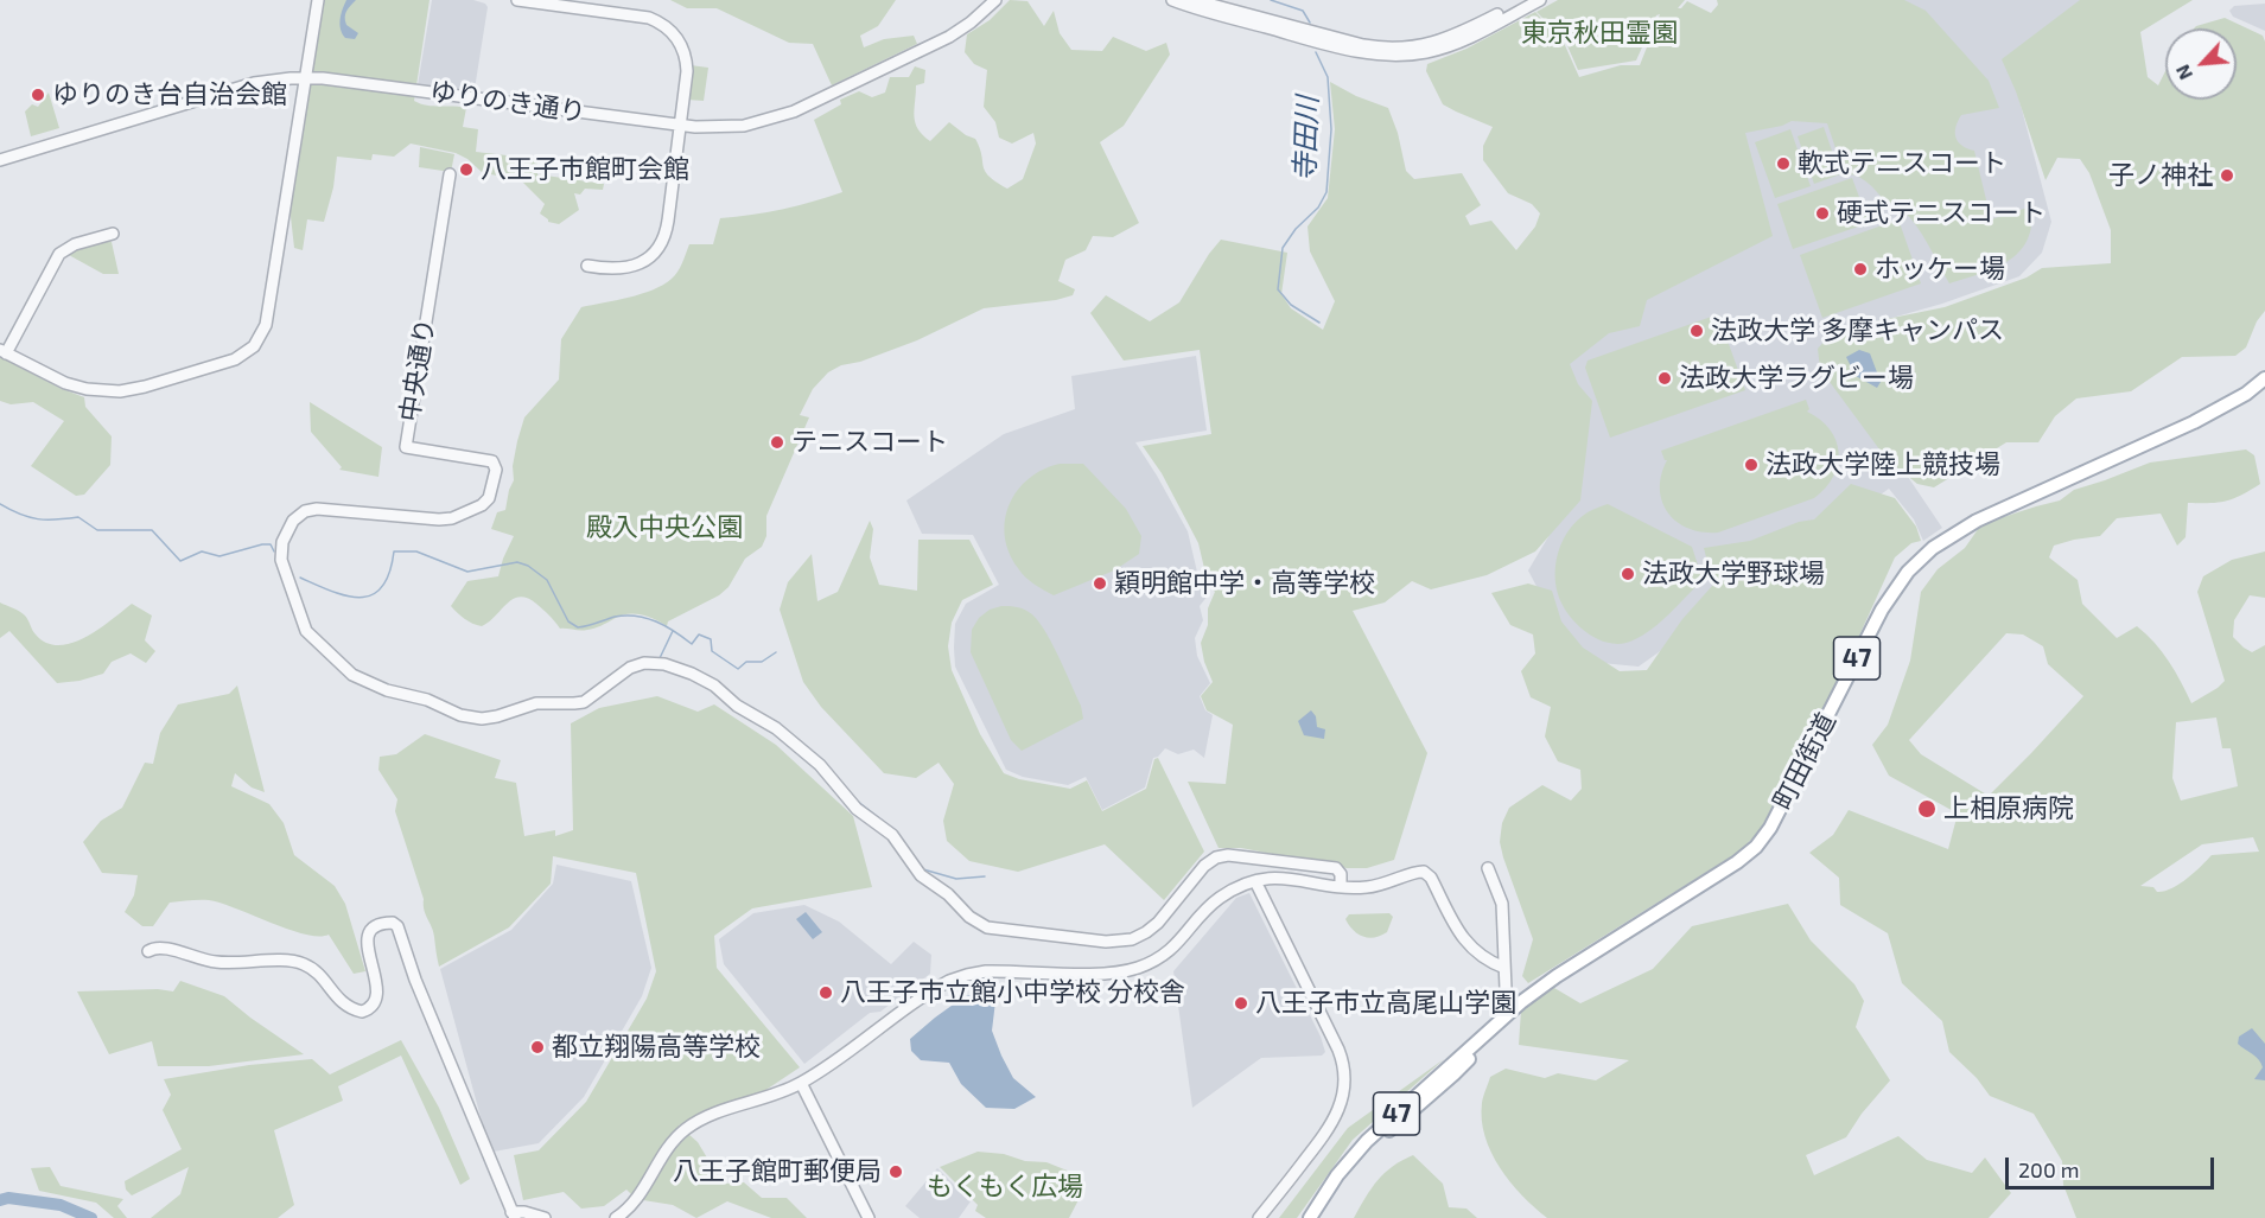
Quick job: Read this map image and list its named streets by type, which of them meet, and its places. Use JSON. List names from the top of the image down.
{
  "streets": {
    "main road": ["47", "町田街道"],
    "street": ["ゆりのき通り", "中央通り"]
  },
  "water": ["寺田川"],
  "parks": ["東京秋田霊園", "殿入中央公園", "もくもく広場"],
  "places": [
    "ゆりのき台自治会館",
    "軟式テニスコート",
    "八王子市館町会館",
    "子ノ神社",
    "硬式テニスコート",
    "ホッケー場",
    "法政大学 多摩キャンパス",
    "法政大学ラグビー場",
    "テニスコート",
    "法政大学陸上競技場",
    "法政大学野球場",
    "穎明館中学・高等学校",
    "上相原病院",
    "八王子市立館小中学校 分校舎",
    "八王子市立高尾山学園",
    "都立翔陽高等学校",
    "八王子館町郵便局"
  ],
  "scale_bar": "200 m",
  "north": "bottom left"
}
